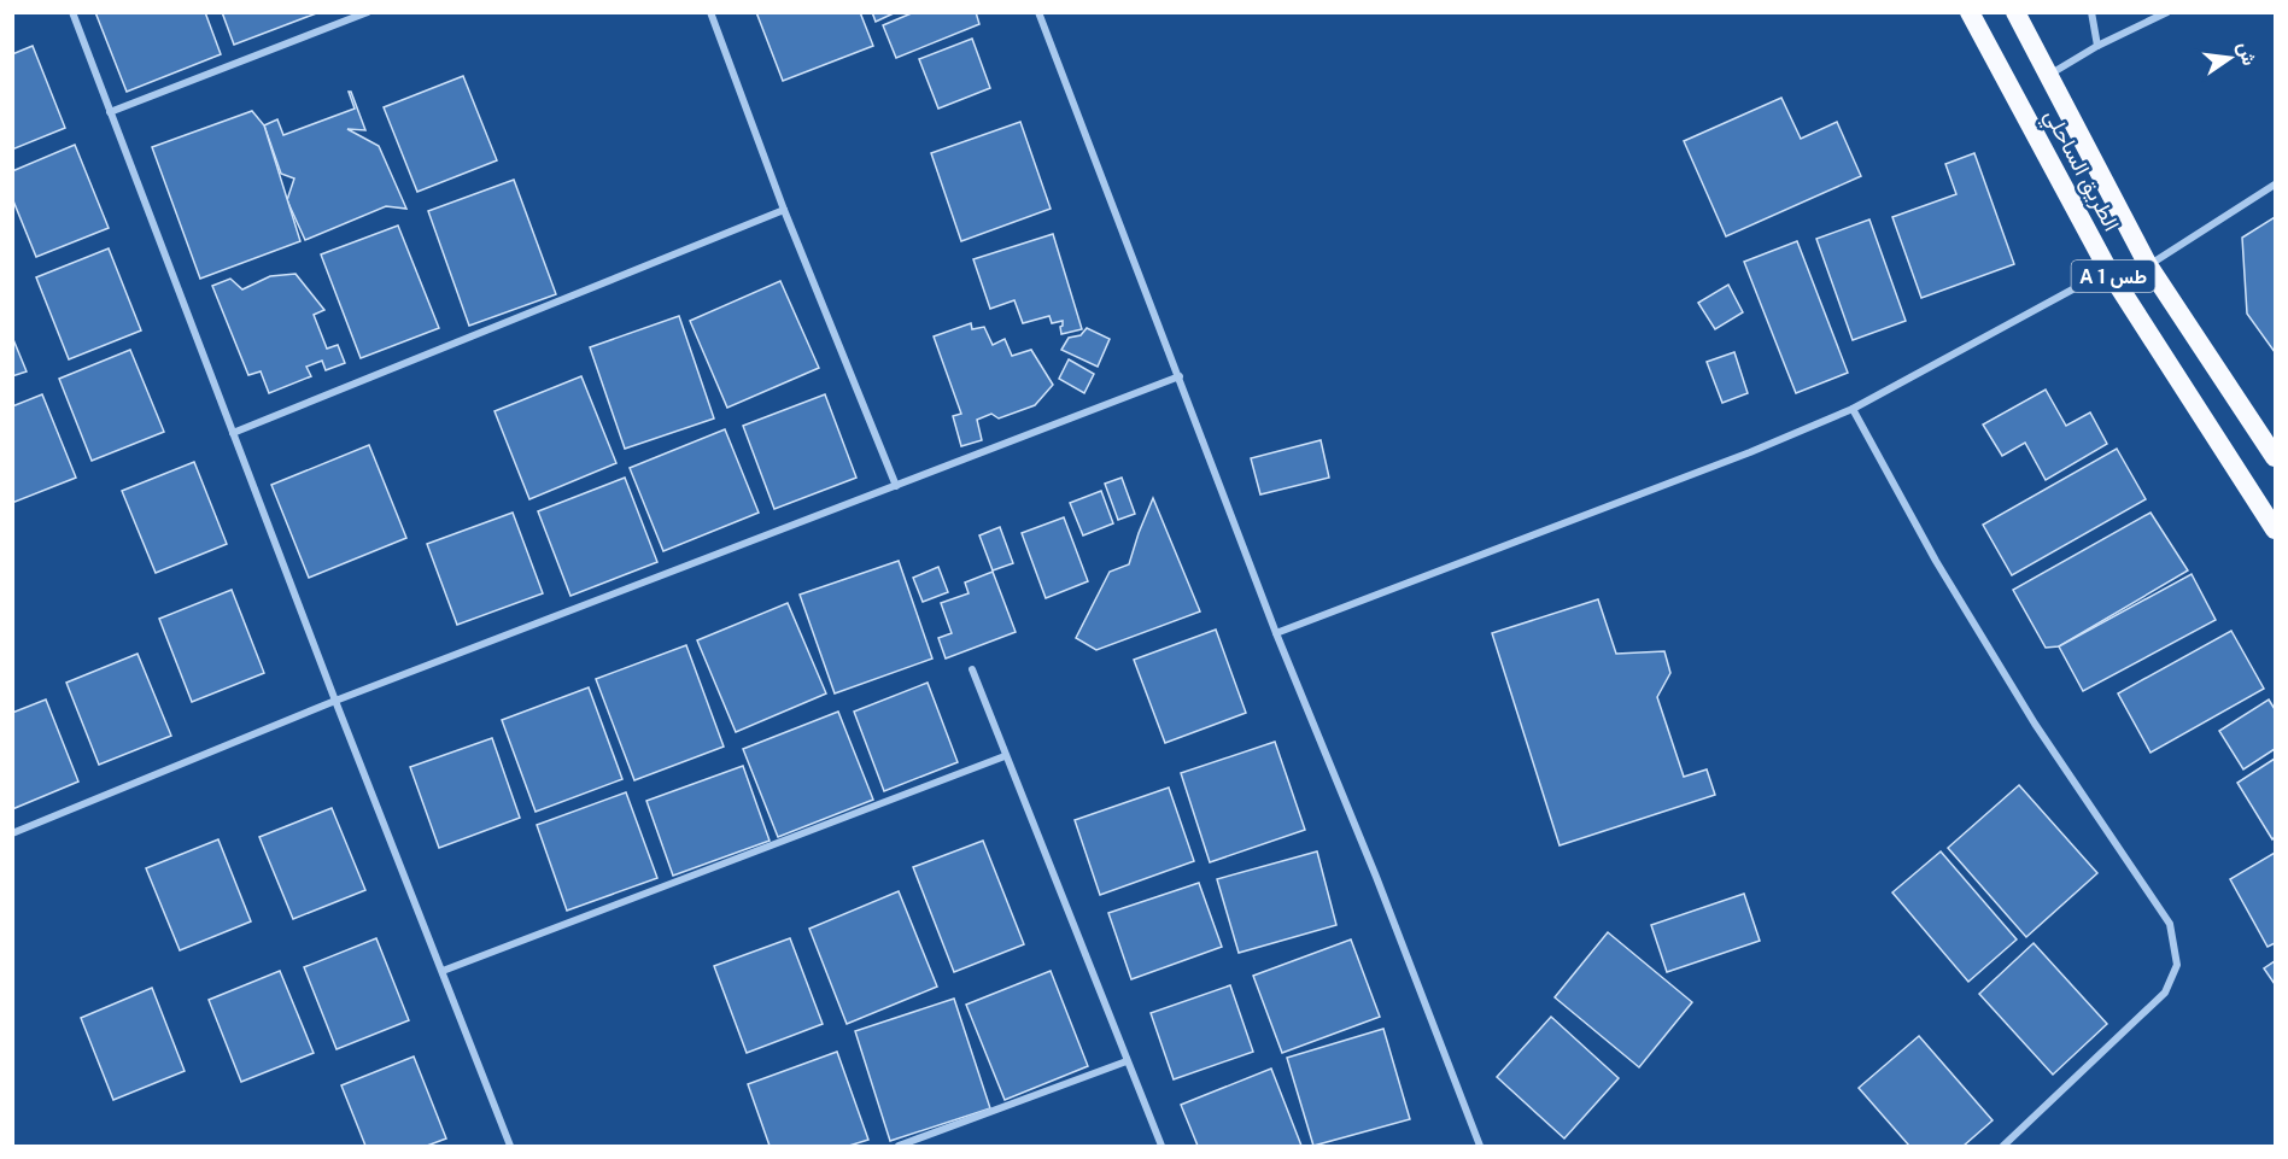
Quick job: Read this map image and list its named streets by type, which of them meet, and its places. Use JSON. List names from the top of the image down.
{
  "streets": {
    "highway": ["الطريق الساحلي", "A 1 طس"]
  },
  "north": "right"
}
